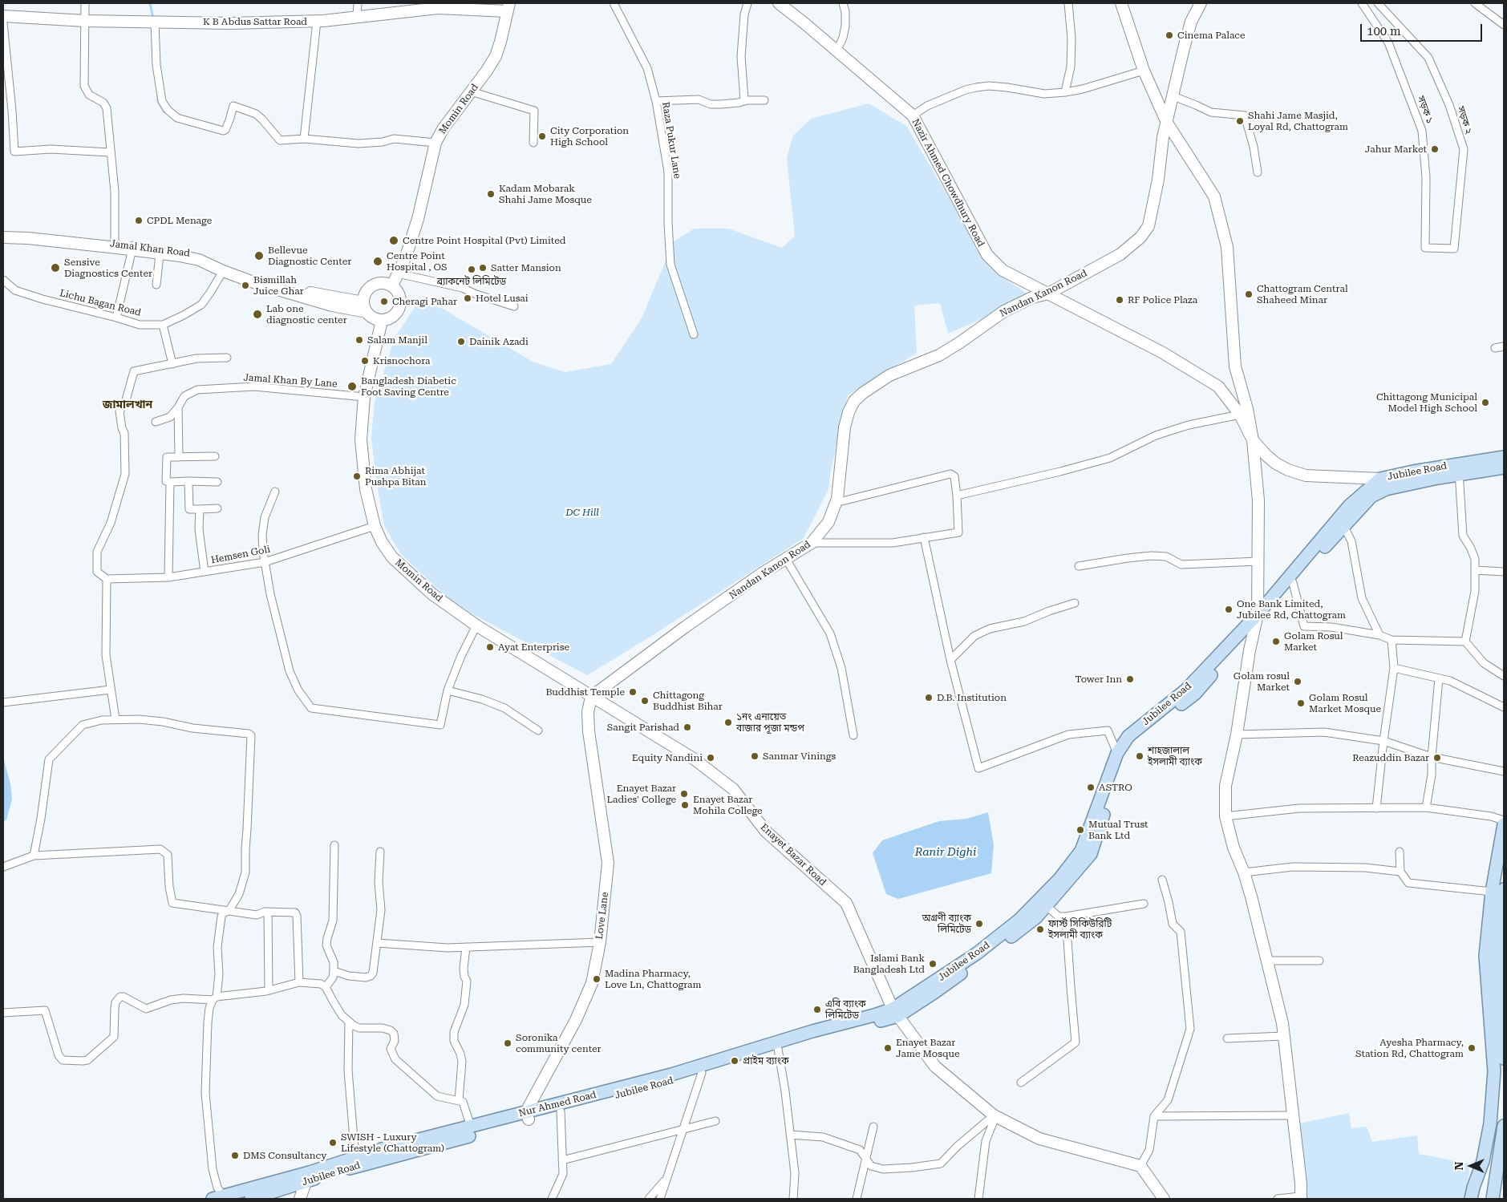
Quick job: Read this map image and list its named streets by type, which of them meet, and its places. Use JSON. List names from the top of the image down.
{
  "streets": {
    "main road": [
      "K B Abdus Sattar Road",
      "Momin Road",
      "Nazir Ahmed Chowdhury Road",
      "Jamal Khan Road",
      "Nandan Kanon Road",
      "Jubilee Road",
      "Enayet Bazar Road",
      "Love Lane",
      "Nur Ahmed Road"
    ],
    "street": [
      "সড়ক ১",
      "সড়ক ২",
      "Raza Pukur Lane",
      "Lichu Bagan Road",
      "Jamal Khan By Lane",
      "Hemsen Goli"
    ]
  },
  "crossings": [
    ["K B Abdus Sattar Road", "Momin Road"],
    ["Momin Road", "Jamal Khan Road"],
    ["Momin Road", "Nandan Kanon Road"],
    ["Momin Road", "Jamal Khan By Lane"],
    ["Momin Road", "Hemsen Goli"],
    ["Momin Road", "Enayet Bazar Road"],
    ["Momin Road", "Love Lane"],
    ["সড়ক ১", "সড়ক ২"],
    ["Nazir Ahmed Chowdhury Road", "Nandan Kanon Road"],
    ["Nandan Kanon Road", "Enayet Bazar Road"],
    ["Nandan Kanon Road", "Love Lane"],
    ["Jubilee Road", "Enayet Bazar Road"],
    ["Jubilee Road", "Love Lane"],
    ["Jubilee Road", "Nur Ahmed Road"],
    ["Enayet Bazar Road", "Love Lane"],
    ["Enayet Bazar Road", "Nur Ahmed Road"],
    ["Love Lane", "Nur Ahmed Road"]
  ],
  "districts": ["জামালখান"],
  "water": ["Ranir Dighi"],
  "parks": ["DC Hill"],
  "places": [
    "Cinema Palace",
    "Shahi Jame Masjid, Loyal Rd, Chattogram",
    "City Corporation High School",
    "Jahur Market",
    "Kadam Mobarak Shahi Jame Mosque",
    "CPDL Menage",
    "Centre Point Hospital (Pvt) Limited",
    "Bellevue Diagnostic Center",
    "Centre Point Hospital , OS",
    "Sensive Diagnostics Center",
    "Satter Mansion",
    "ব্র্যাকনেট লিমিটেড",
    "Bismillah Juice Ghar",
    "Chattogram Central Shaheed Minar",
    "Hotel Lusai",
    "RF Police Plaza",
    "Cheragi Pahar",
    "Lab one diagnostic center",
    "Salam Manjil",
    "Dainik Azadi",
    "Krisnochora",
    "Bangladesh Diabetic Foot Saving Centre",
    "Chittagong Municipal Model High School",
    "Rima Abhijat Pushpa Bitan",
    "One Bank Limited, Jubilee Rd, Chattogram",
    "Golam Rosul Market",
    "Ayat Enterprise",
    "Tower Inn",
    "Golam rosul Market",
    "Buddhist Temple",
    "D.B. Institution",
    "Chittagong Buddhist Bihar",
    "Golam Rosul Market Mosque",
    "১নং এনায়েত বাজার পূজা মন্ডপ",
    "Sangit Parishad",
    "Sanmar Vinings",
    "শাহজালাল ইসলামী ব্যাংক",
    "Equity Nandini",
    "Reazuddin Bazar",
    "ASTRO",
    "Enayet Bazar Ladies' College",
    "Enayet Bazar Mohila College",
    "Mutual Trust Bank Ltd",
    "অগ্রণী ব্যাংক লিমিটেড",
    "ফার্স্ট সিকিউরিটি ইসলামী ব্যাংক",
    "Islami Bank Bangladesh Ltd",
    "Madina Pharmacy, Love Ln, Chattogram",
    "এবি ব্যাংক লিমিটেড",
    "Soronika community center",
    "Enayet Bazar Jame Mosque",
    "Ayesha Pharmacy, Station Rd, Chattogram",
    "প্রাইম ব্যাংক",
    "SWISH - Luxury Lifestyle (Chattogram)",
    "DMS Consultancy"
  ],
  "scale_bar": "100 m",
  "north": "left"
}
